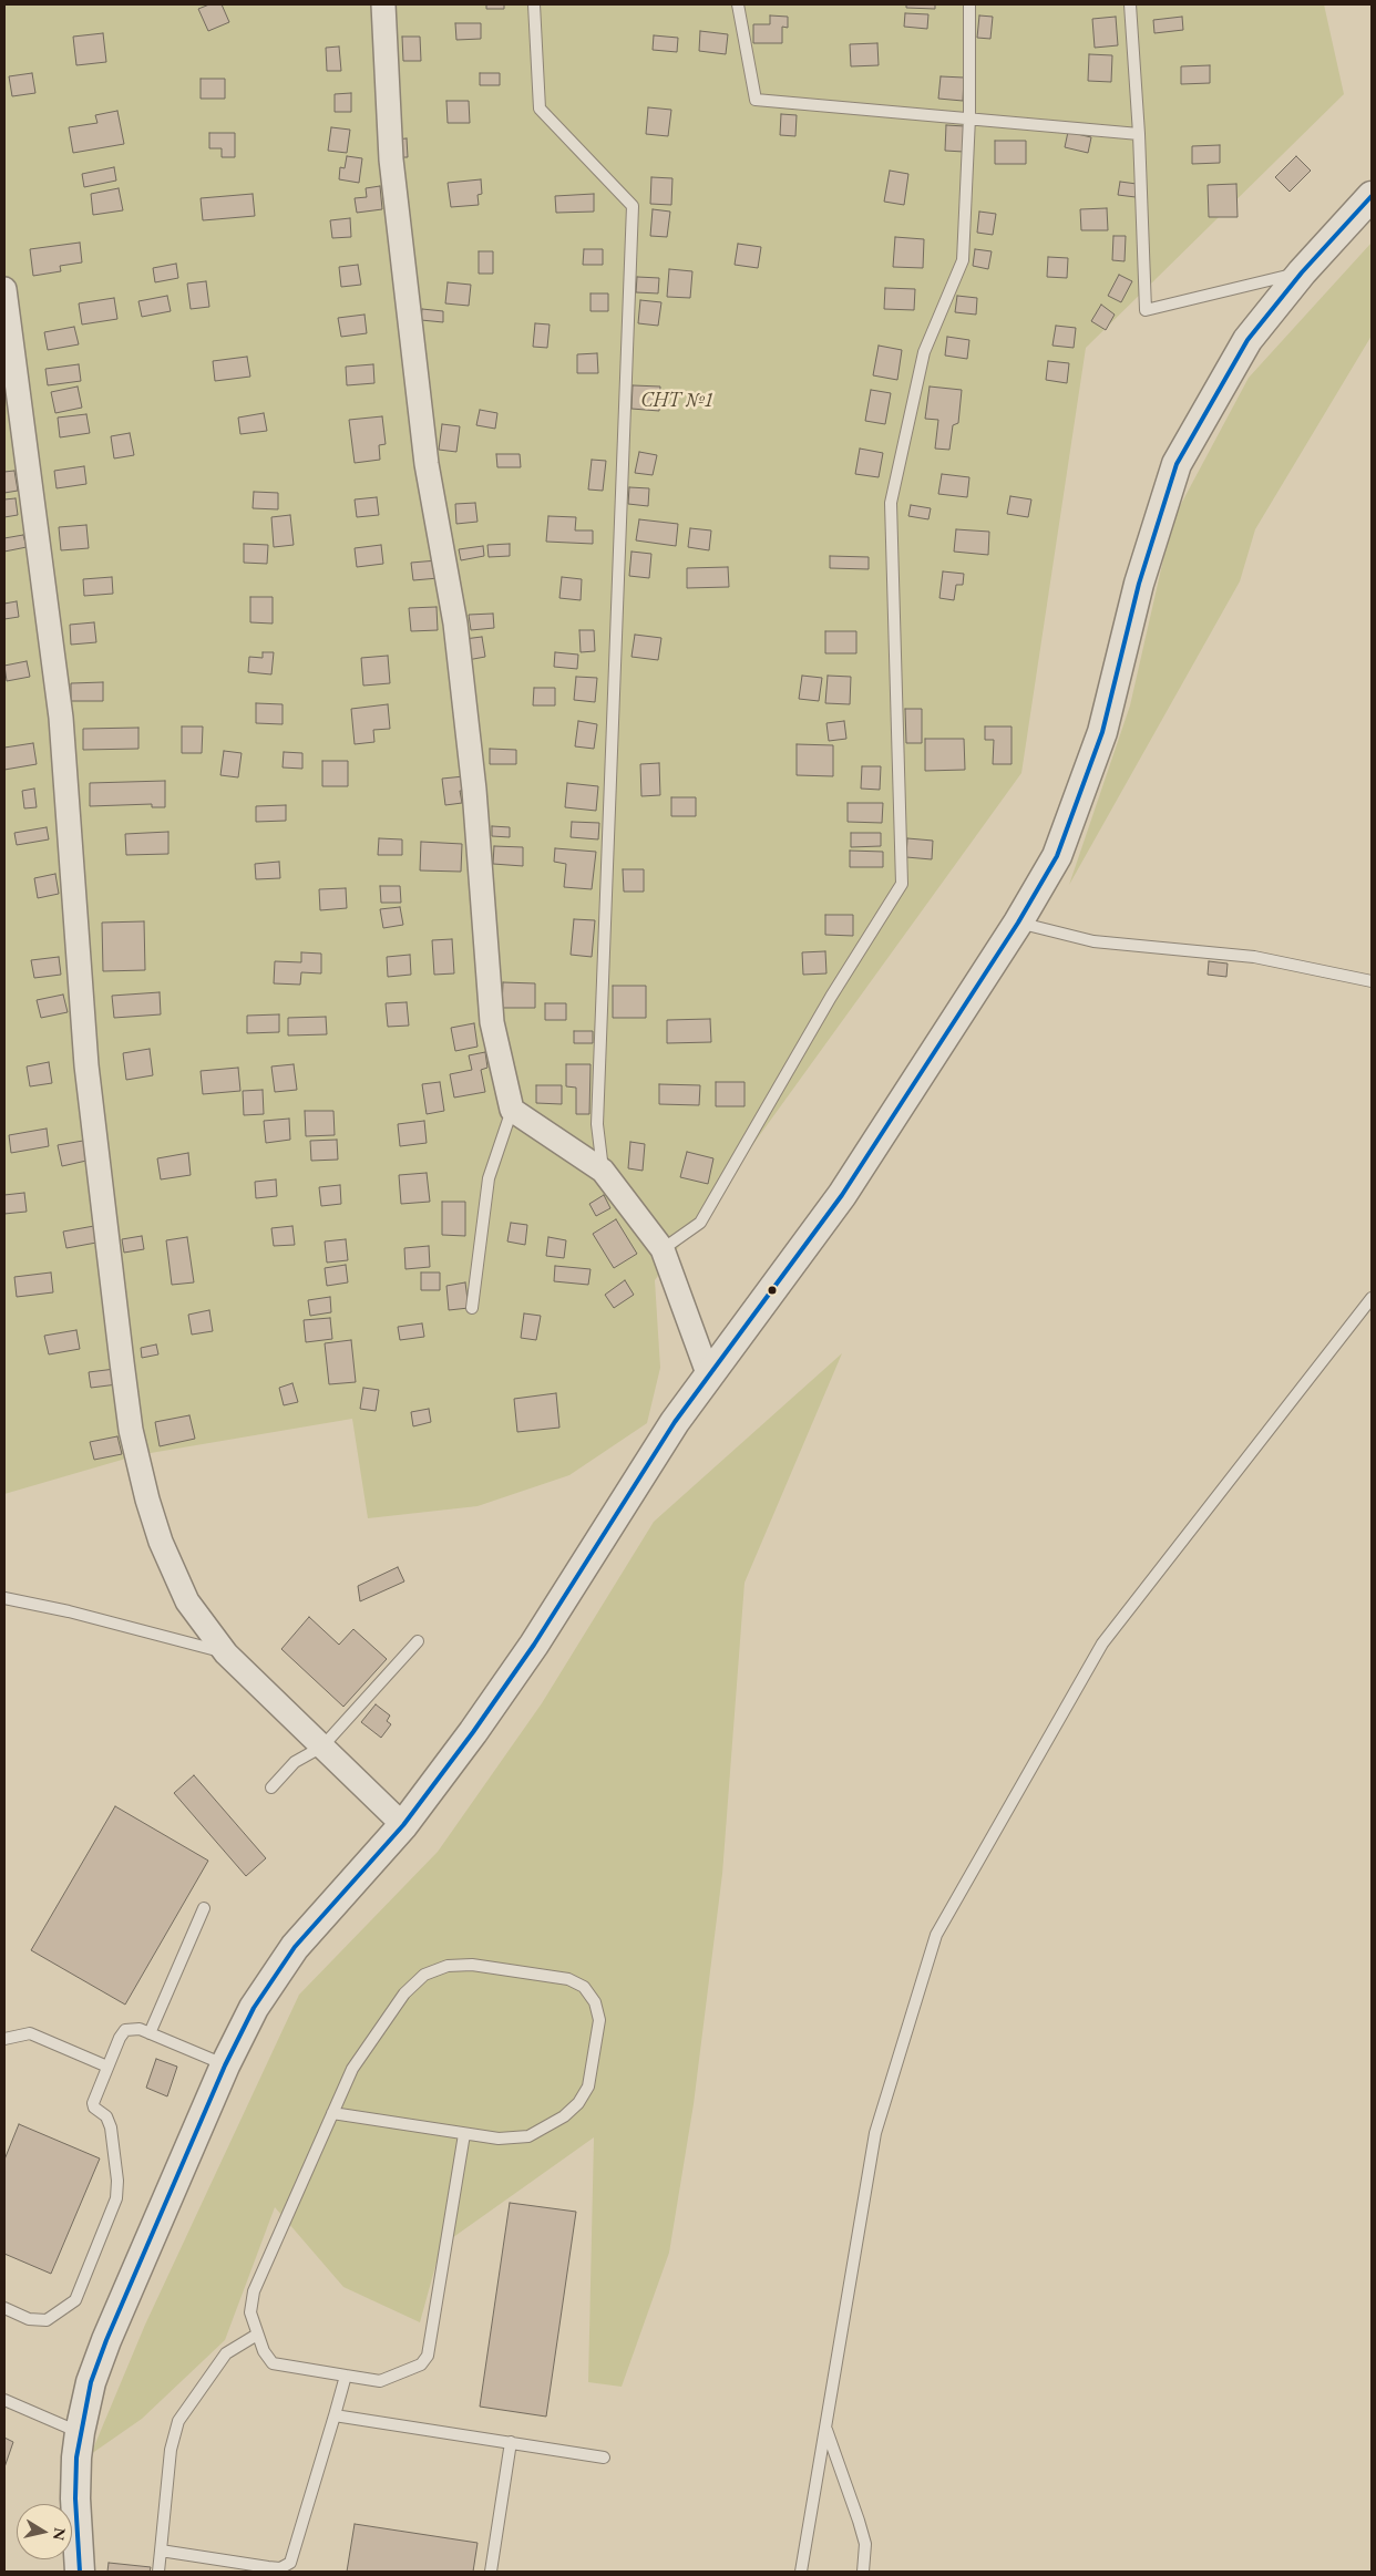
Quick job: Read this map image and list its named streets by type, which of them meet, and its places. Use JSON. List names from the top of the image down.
{
  "parks": ["СНТ №1"],
  "north": "right"
}
